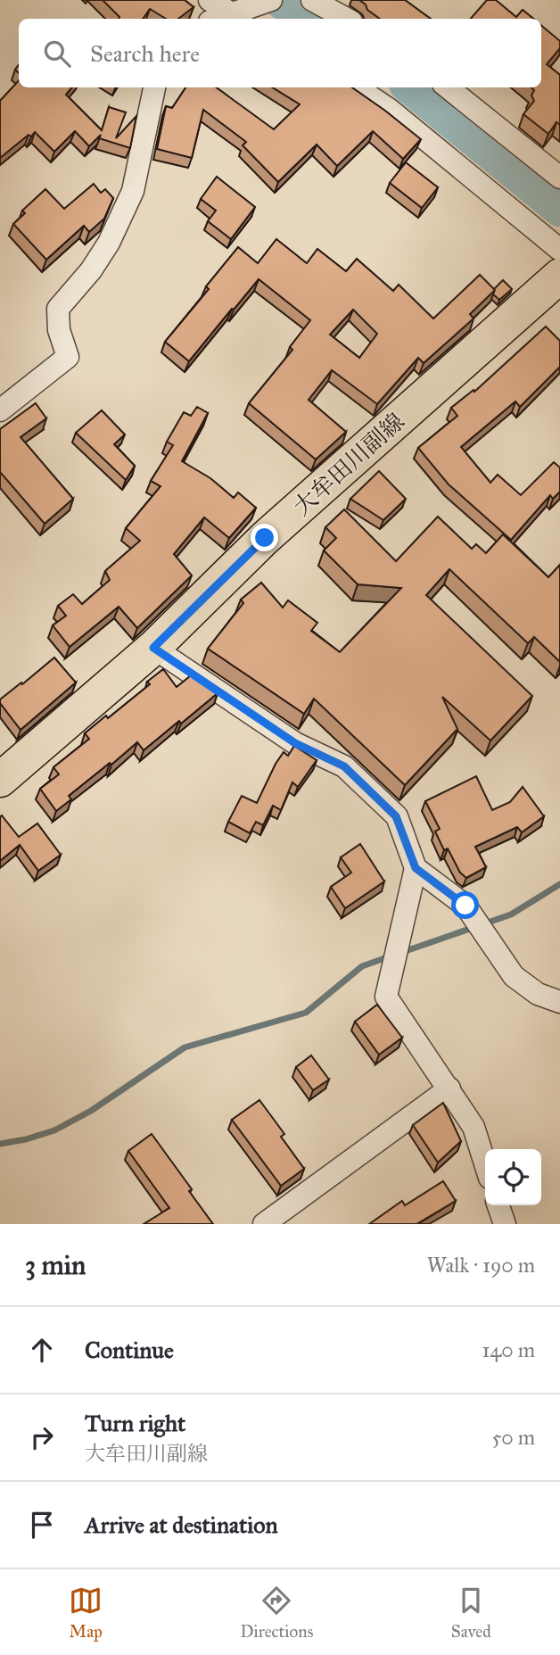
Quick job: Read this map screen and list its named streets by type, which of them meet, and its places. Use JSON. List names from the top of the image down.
{
  "streets": {
    "main road": ["大牟田川副線"]
  },
  "page": {
    "search": "Search here",
    "heading": ["3 min", "Walk · 190 m"],
    "list": [
      ["Continue", "140 m"],
      ["Turn right", "大牟田川副線", "50 m"],
      "Arrive at destination"
    ],
    "nav": ["Map", "Directions", "Saved"]
  }
}
